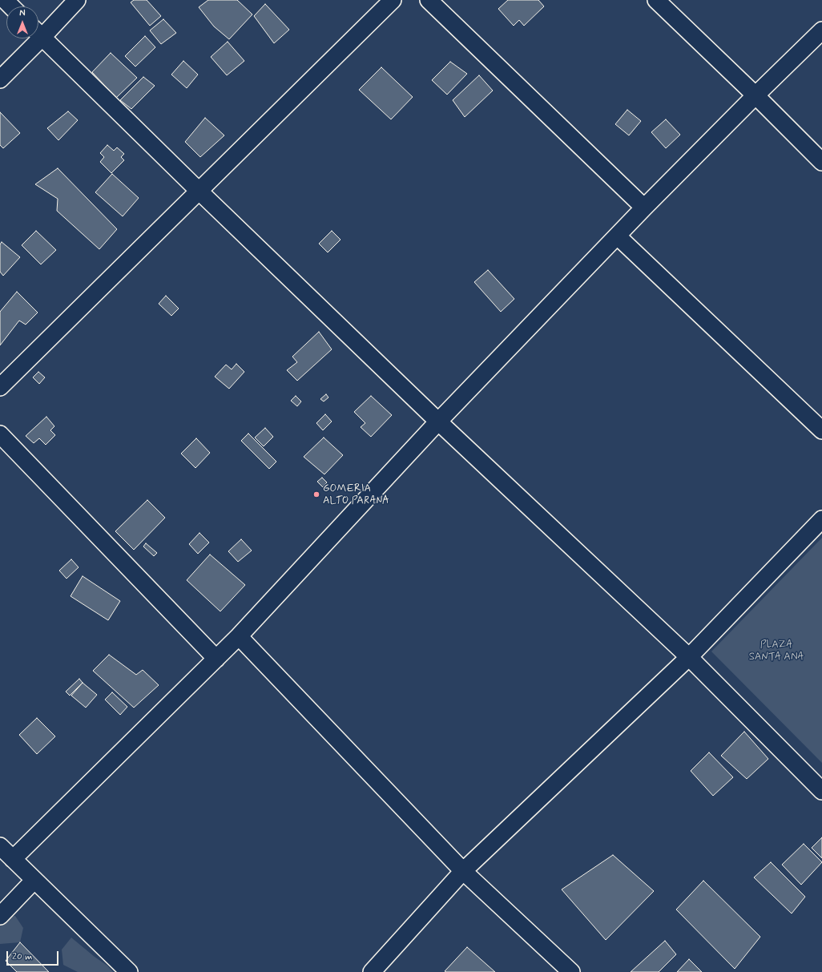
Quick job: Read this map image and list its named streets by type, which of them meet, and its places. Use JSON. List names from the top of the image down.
{
  "parks": ["PLAZA SANTA ANA"],
  "places": ["GOMERIA ALTO PARANA"],
  "scale_bar": "20 m",
  "north": "top"
}
